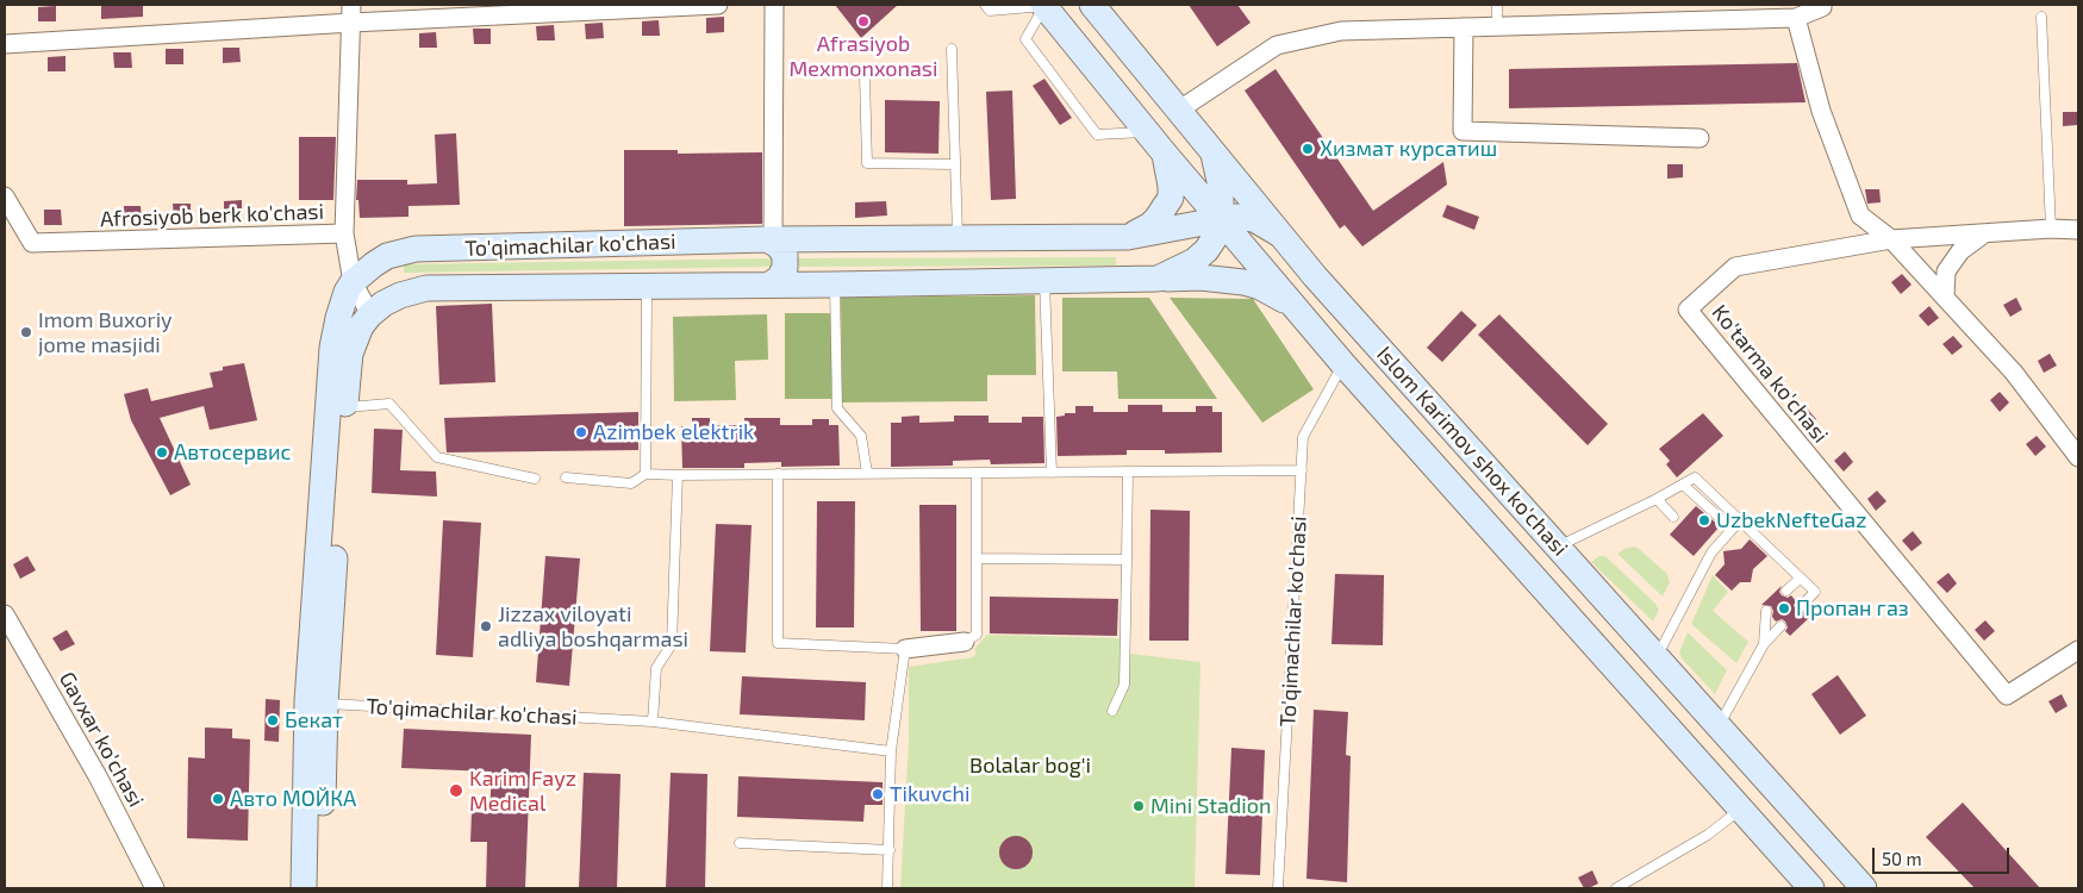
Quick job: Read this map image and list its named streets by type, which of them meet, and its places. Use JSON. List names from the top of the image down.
{
  "streets": {
    "main road": ["To'qimachilar ko'chasi", "Islom Karimov shox ko'chasi"],
    "street": ["Afrosiyob berk ko'chasi", "Ko'tarma ko'chasi", "Gavxar ko'chasi"]
  },
  "crossings": [
    ["To'qimachilar ko'chasi", "Islom Karimov shox ko'chasi"]
  ],
  "parks": ["Bolalar bog'i"],
  "places": [
    "Afrasiyob Mexmonxonasi",
    "Хизмат курсатиш",
    "Imom Buxoriy jome masjidi",
    "Azimbek elektrik",
    "Автосервис",
    "UzbekNefteGaz",
    "Пропан газ",
    "Jizzax viloyati adliya boshqarmasi",
    "Бекат",
    "Karim Fayz Medical",
    "Tikuvchi",
    "Авто МОЙКА",
    "Mini Stadion"
  ],
  "scale_bar": "50 m"
}
